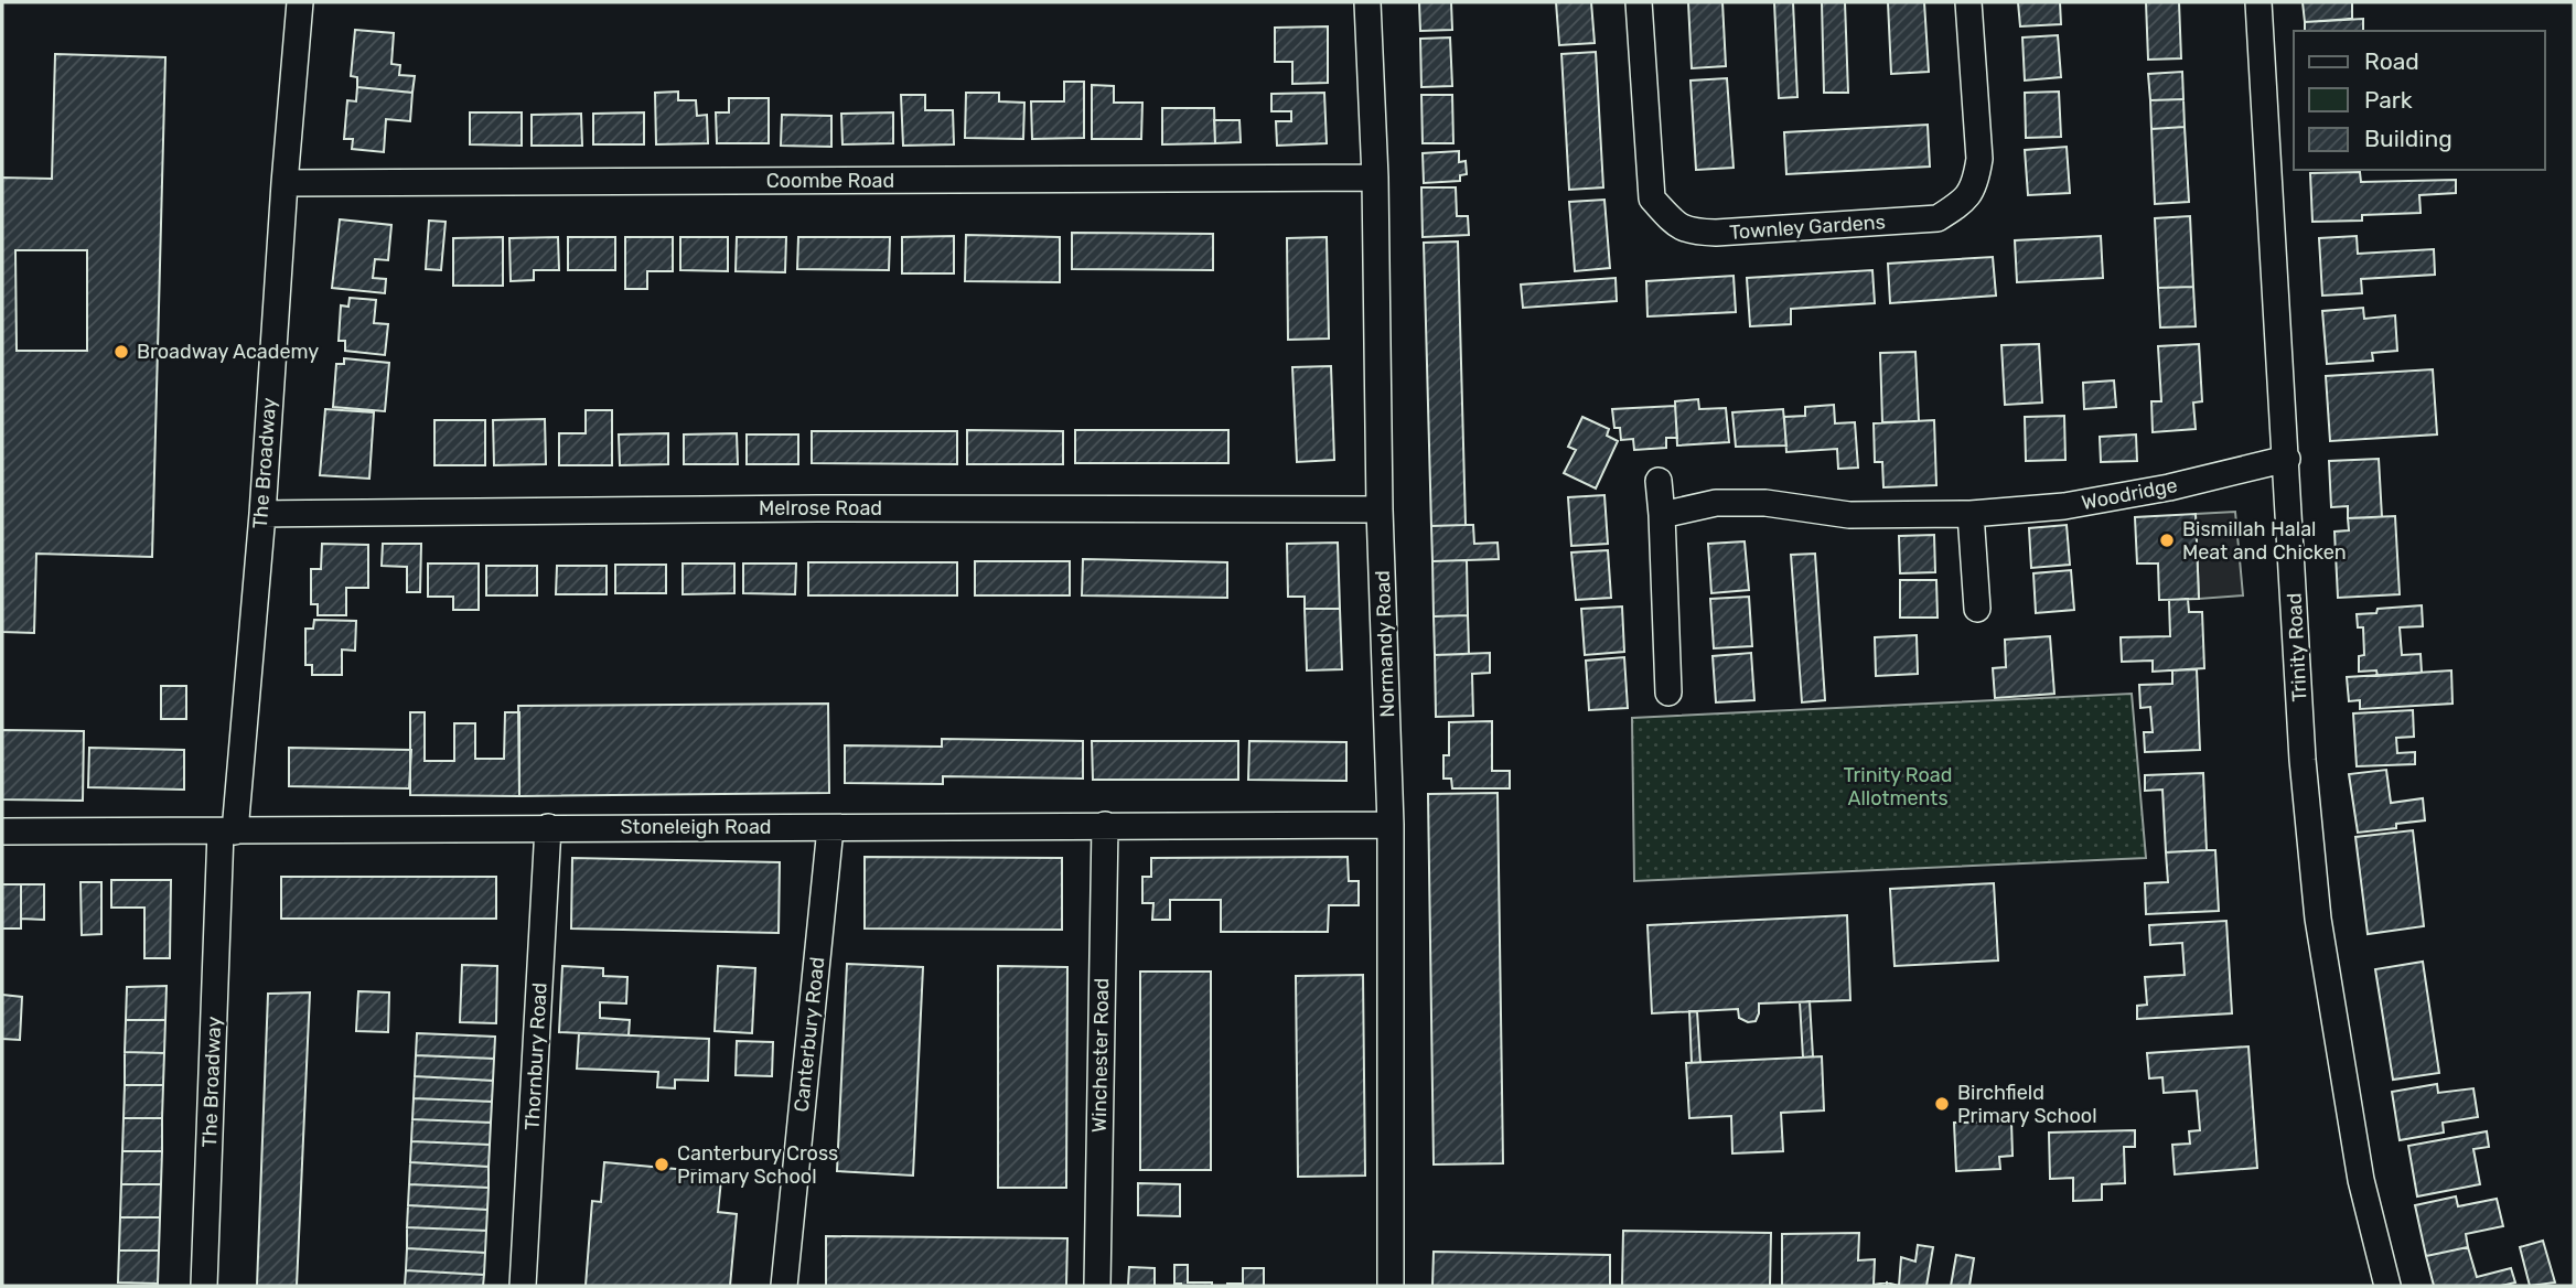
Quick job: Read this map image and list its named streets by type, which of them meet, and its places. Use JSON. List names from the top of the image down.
{
  "streets": {
    "street": [
      "Coombe Road",
      "Townley Gardens",
      "The Broadway",
      "Woodridge",
      "Melrose Road",
      "Normandy Road",
      "Trinity Road",
      "Stoneleigh Road",
      "Canterbury Road",
      "Winchester Road",
      "Thornbury Road"
    ]
  },
  "crossings": [
    ["Coombe Road", "The Broadway"],
    ["Coombe Road", "Normandy Road"],
    ["The Broadway", "Melrose Road"],
    ["The Broadway", "Stoneleigh Road"],
    ["Woodridge", "Trinity Road"],
    ["Melrose Road", "Normandy Road"],
    ["Normandy Road", "Stoneleigh Road"],
    ["Stoneleigh Road", "Canterbury Road"],
    ["Stoneleigh Road", "Winchester Road"],
    ["Stoneleigh Road", "Thornbury Road"]
  ],
  "parks": ["Trinity Road Allotments"],
  "places": [
    "Broadway Academy",
    "Bismillah Halal Meat and Chicken",
    "Birchfield Primary School",
    "Canterbury Cross Primary School"
  ],
  "legend": ["Road", "Park", "Building"]
}
